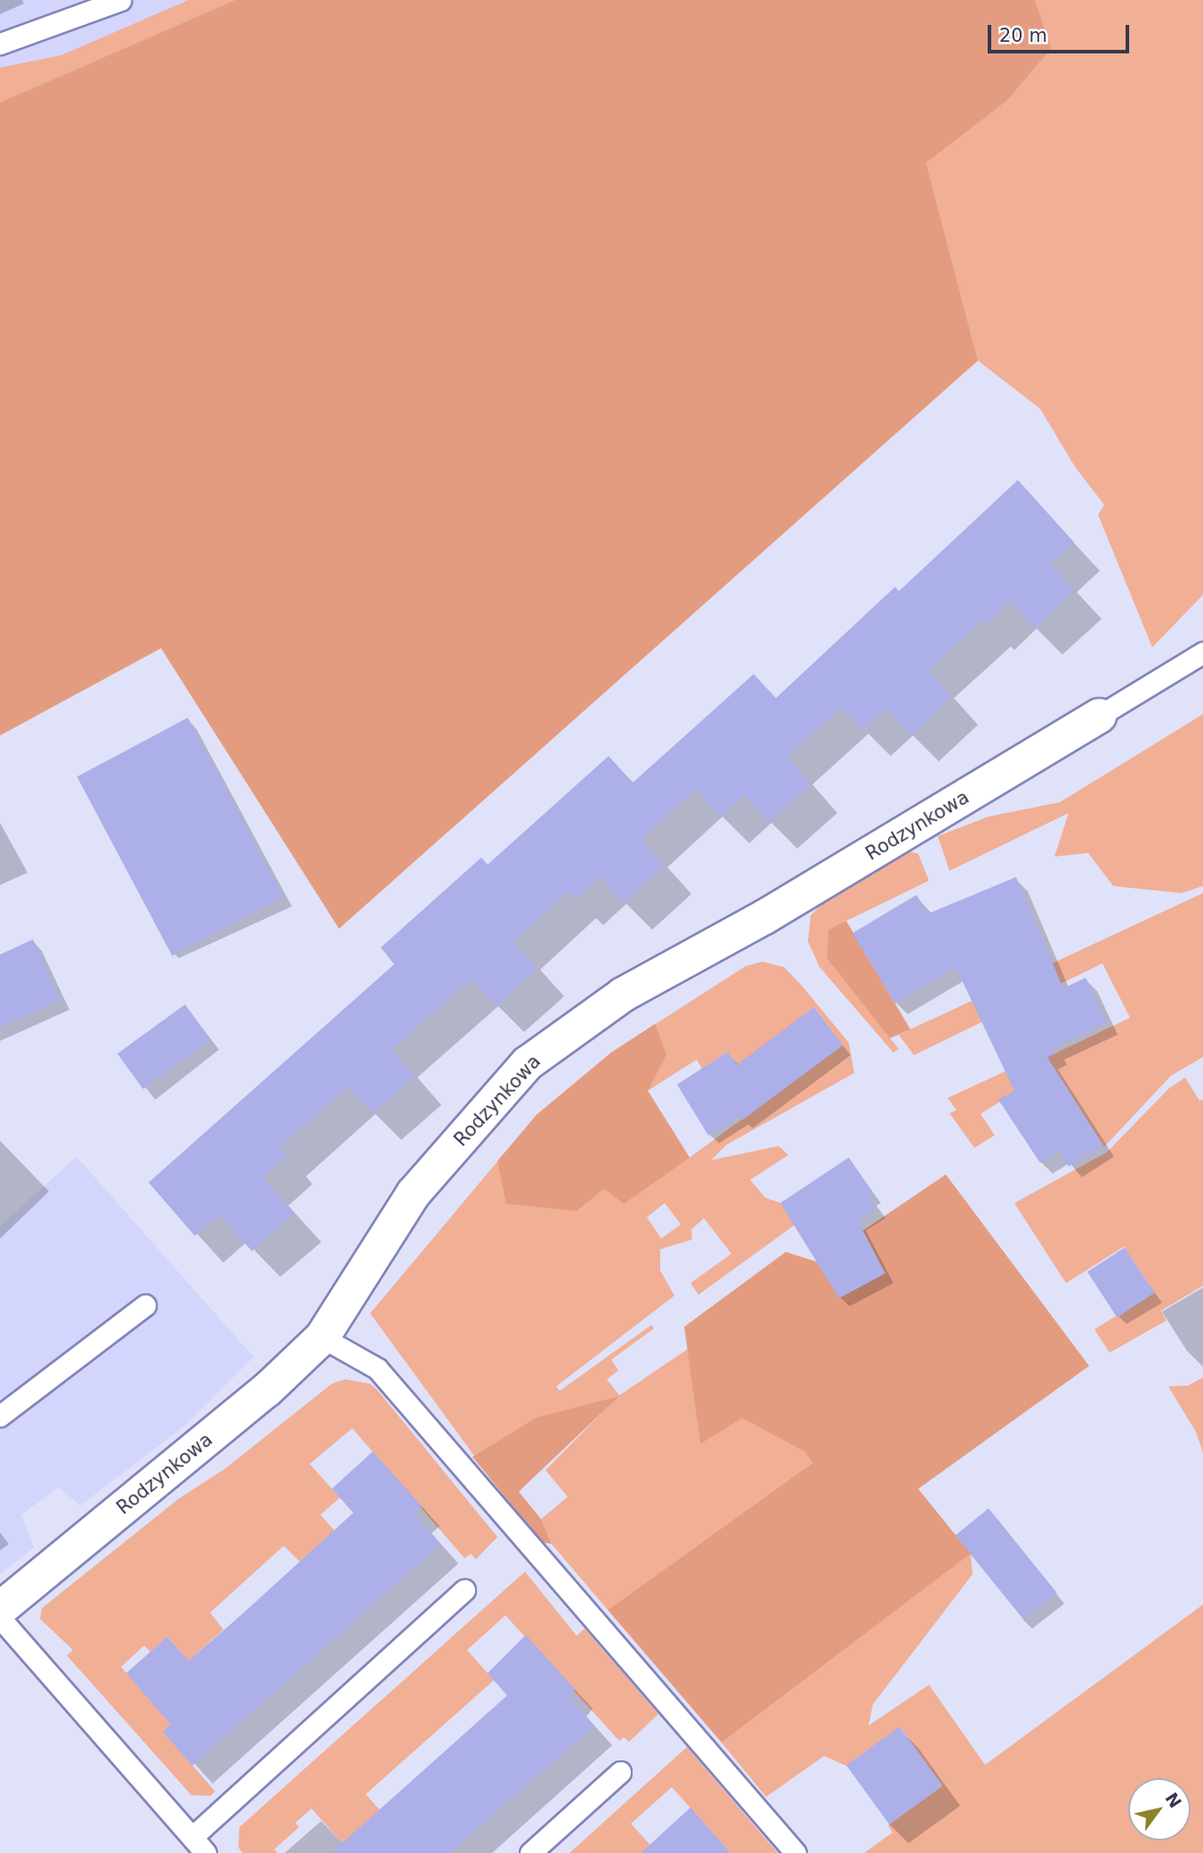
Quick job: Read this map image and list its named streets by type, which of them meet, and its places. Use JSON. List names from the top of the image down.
{
  "streets": {
    "street": ["Rodzynkowa"]
  },
  "scale_bar": "20 m",
  "north": "top right"
}
